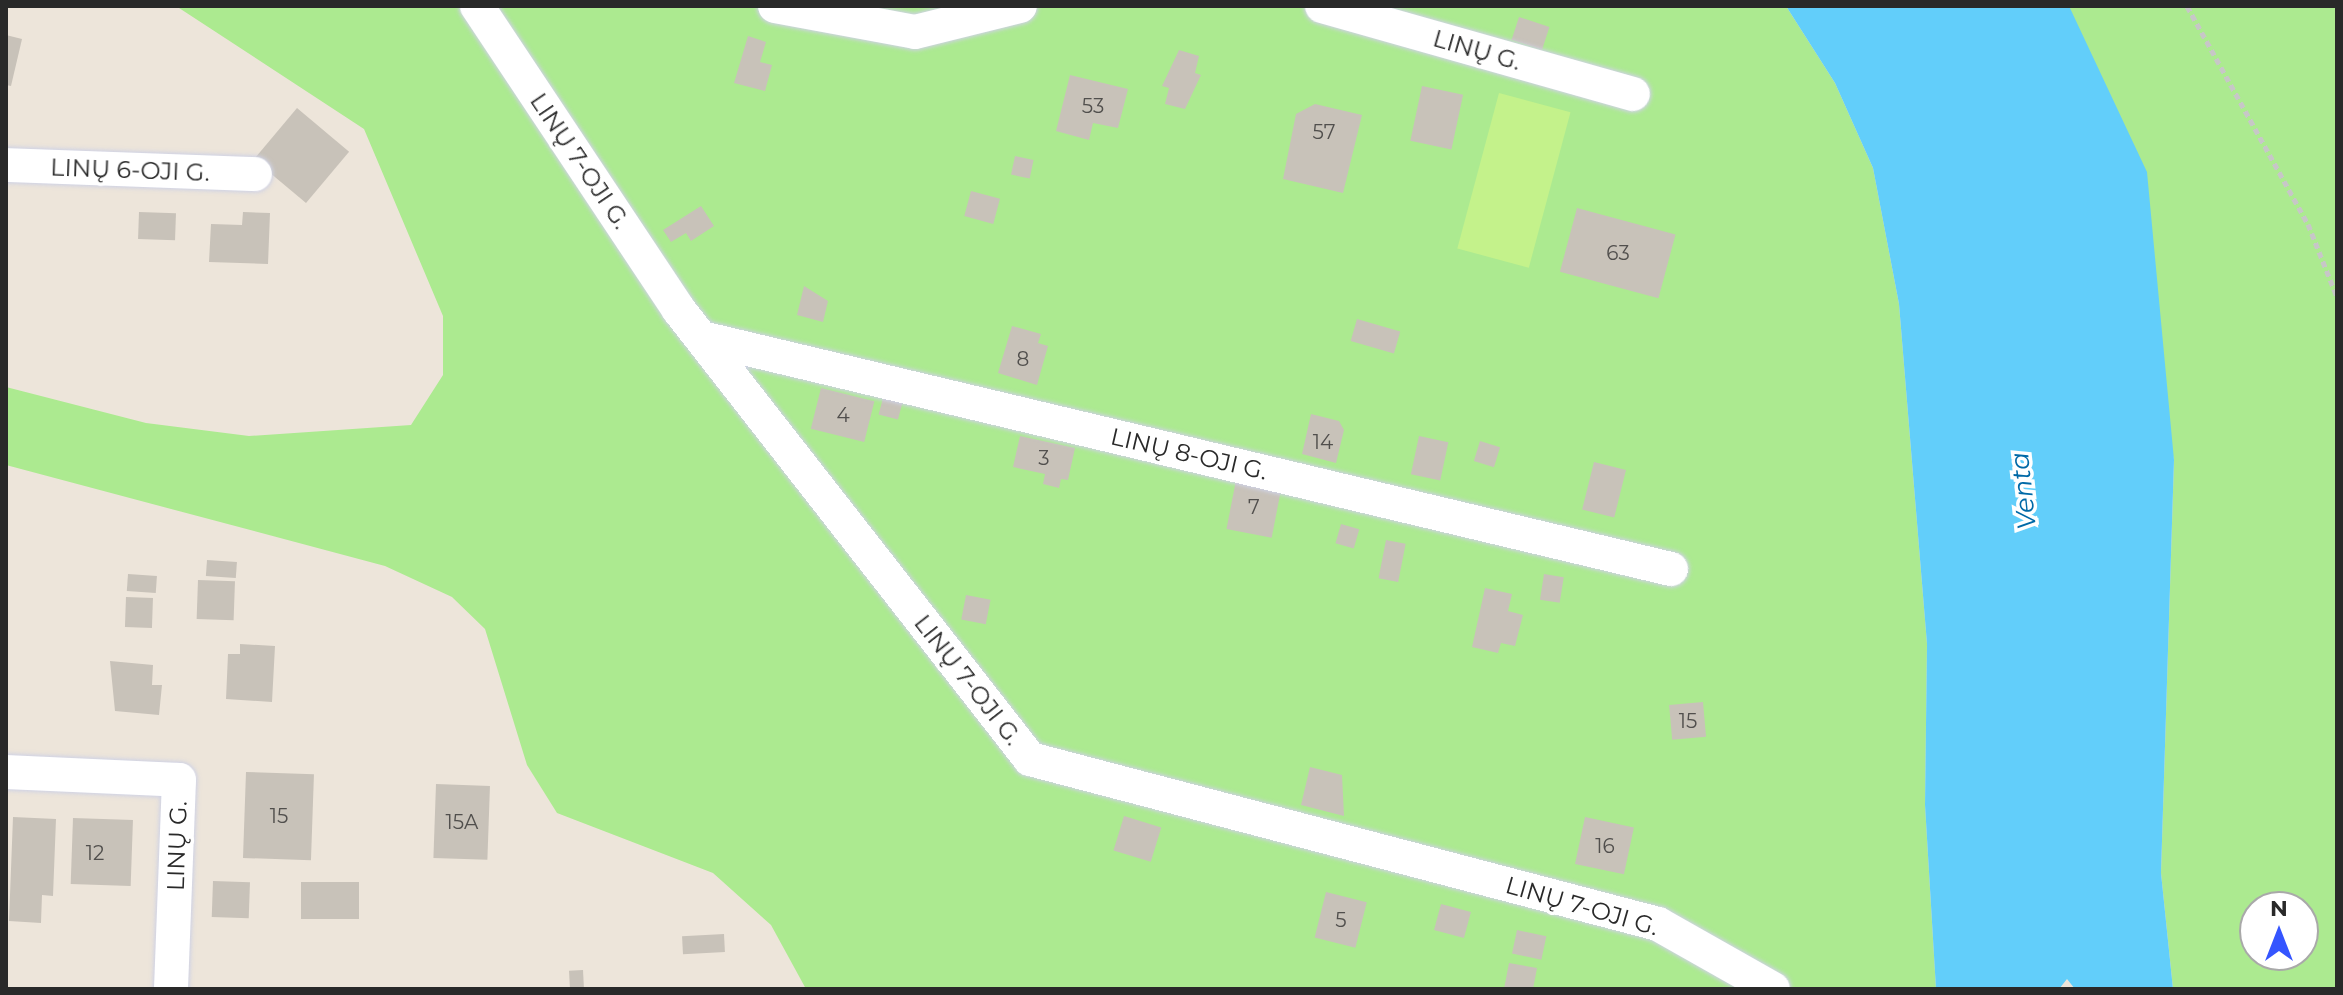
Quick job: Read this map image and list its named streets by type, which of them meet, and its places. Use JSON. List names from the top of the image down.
{
  "streets": {
    "street": [
      "LINŲ G.",
      "LINŲ 7-OJI G.",
      "LINŲ 6-OJI G.",
      "LINŲ 8-OJI G."
    ]
  },
  "crossings": [
    ["LINŲ 7-OJI G.", "LINŲ 8-OJI G."]
  ],
  "water": ["Venta"],
  "house_numbers": [
    "53",
    "57",
    "63",
    "8",
    "4",
    "14",
    "3",
    "7",
    "15",
    "15",
    "15A",
    "16",
    "12",
    "5"
  ],
  "north": "top"
}
